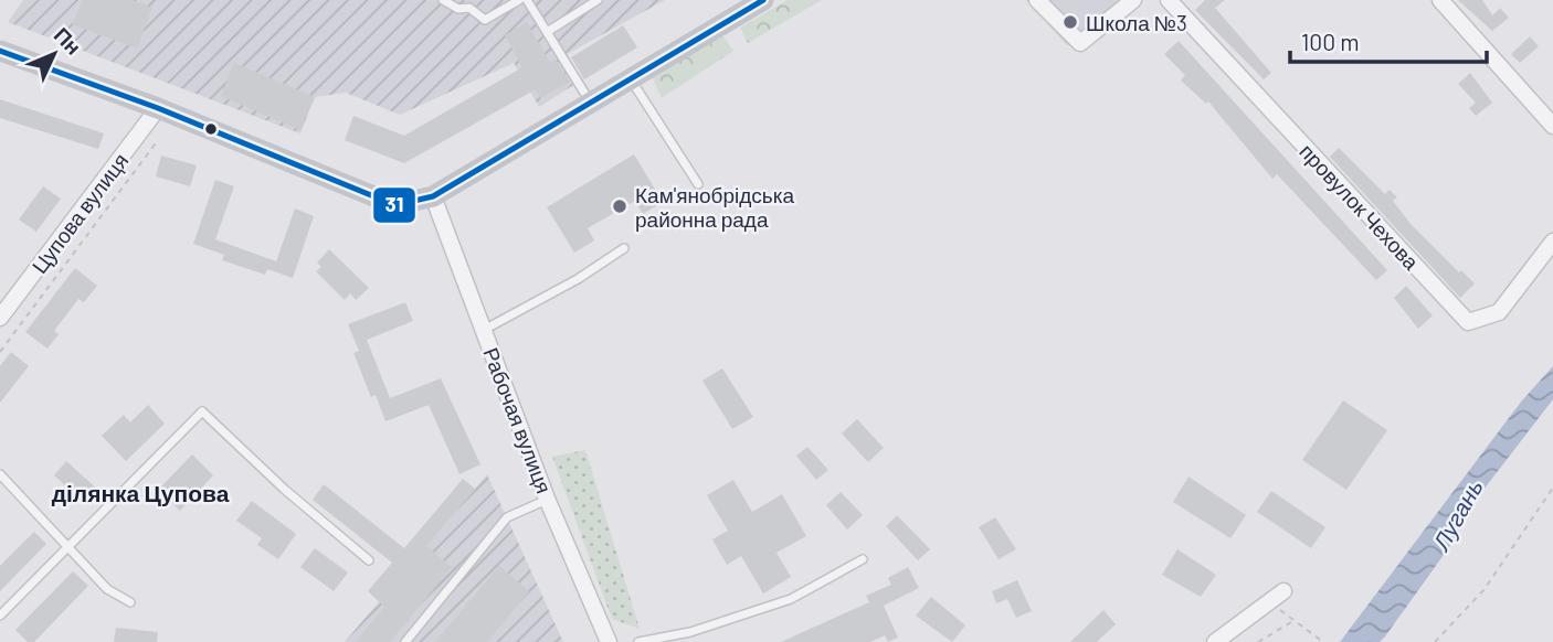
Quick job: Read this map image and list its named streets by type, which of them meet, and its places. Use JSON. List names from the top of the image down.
{
  "streets": {
    "street": ["провулок Чехова", "Цупова вулиця", "Рабочая вулиця"]
  },
  "districts": ["ділянка Цупова"],
  "water": ["Лугань"],
  "places": ["Школа №3", "Кам'янобрідська районна рада"],
  "lines": ["transit line 31"],
  "scale_bar": "100 m",
  "north": "top right"
}
